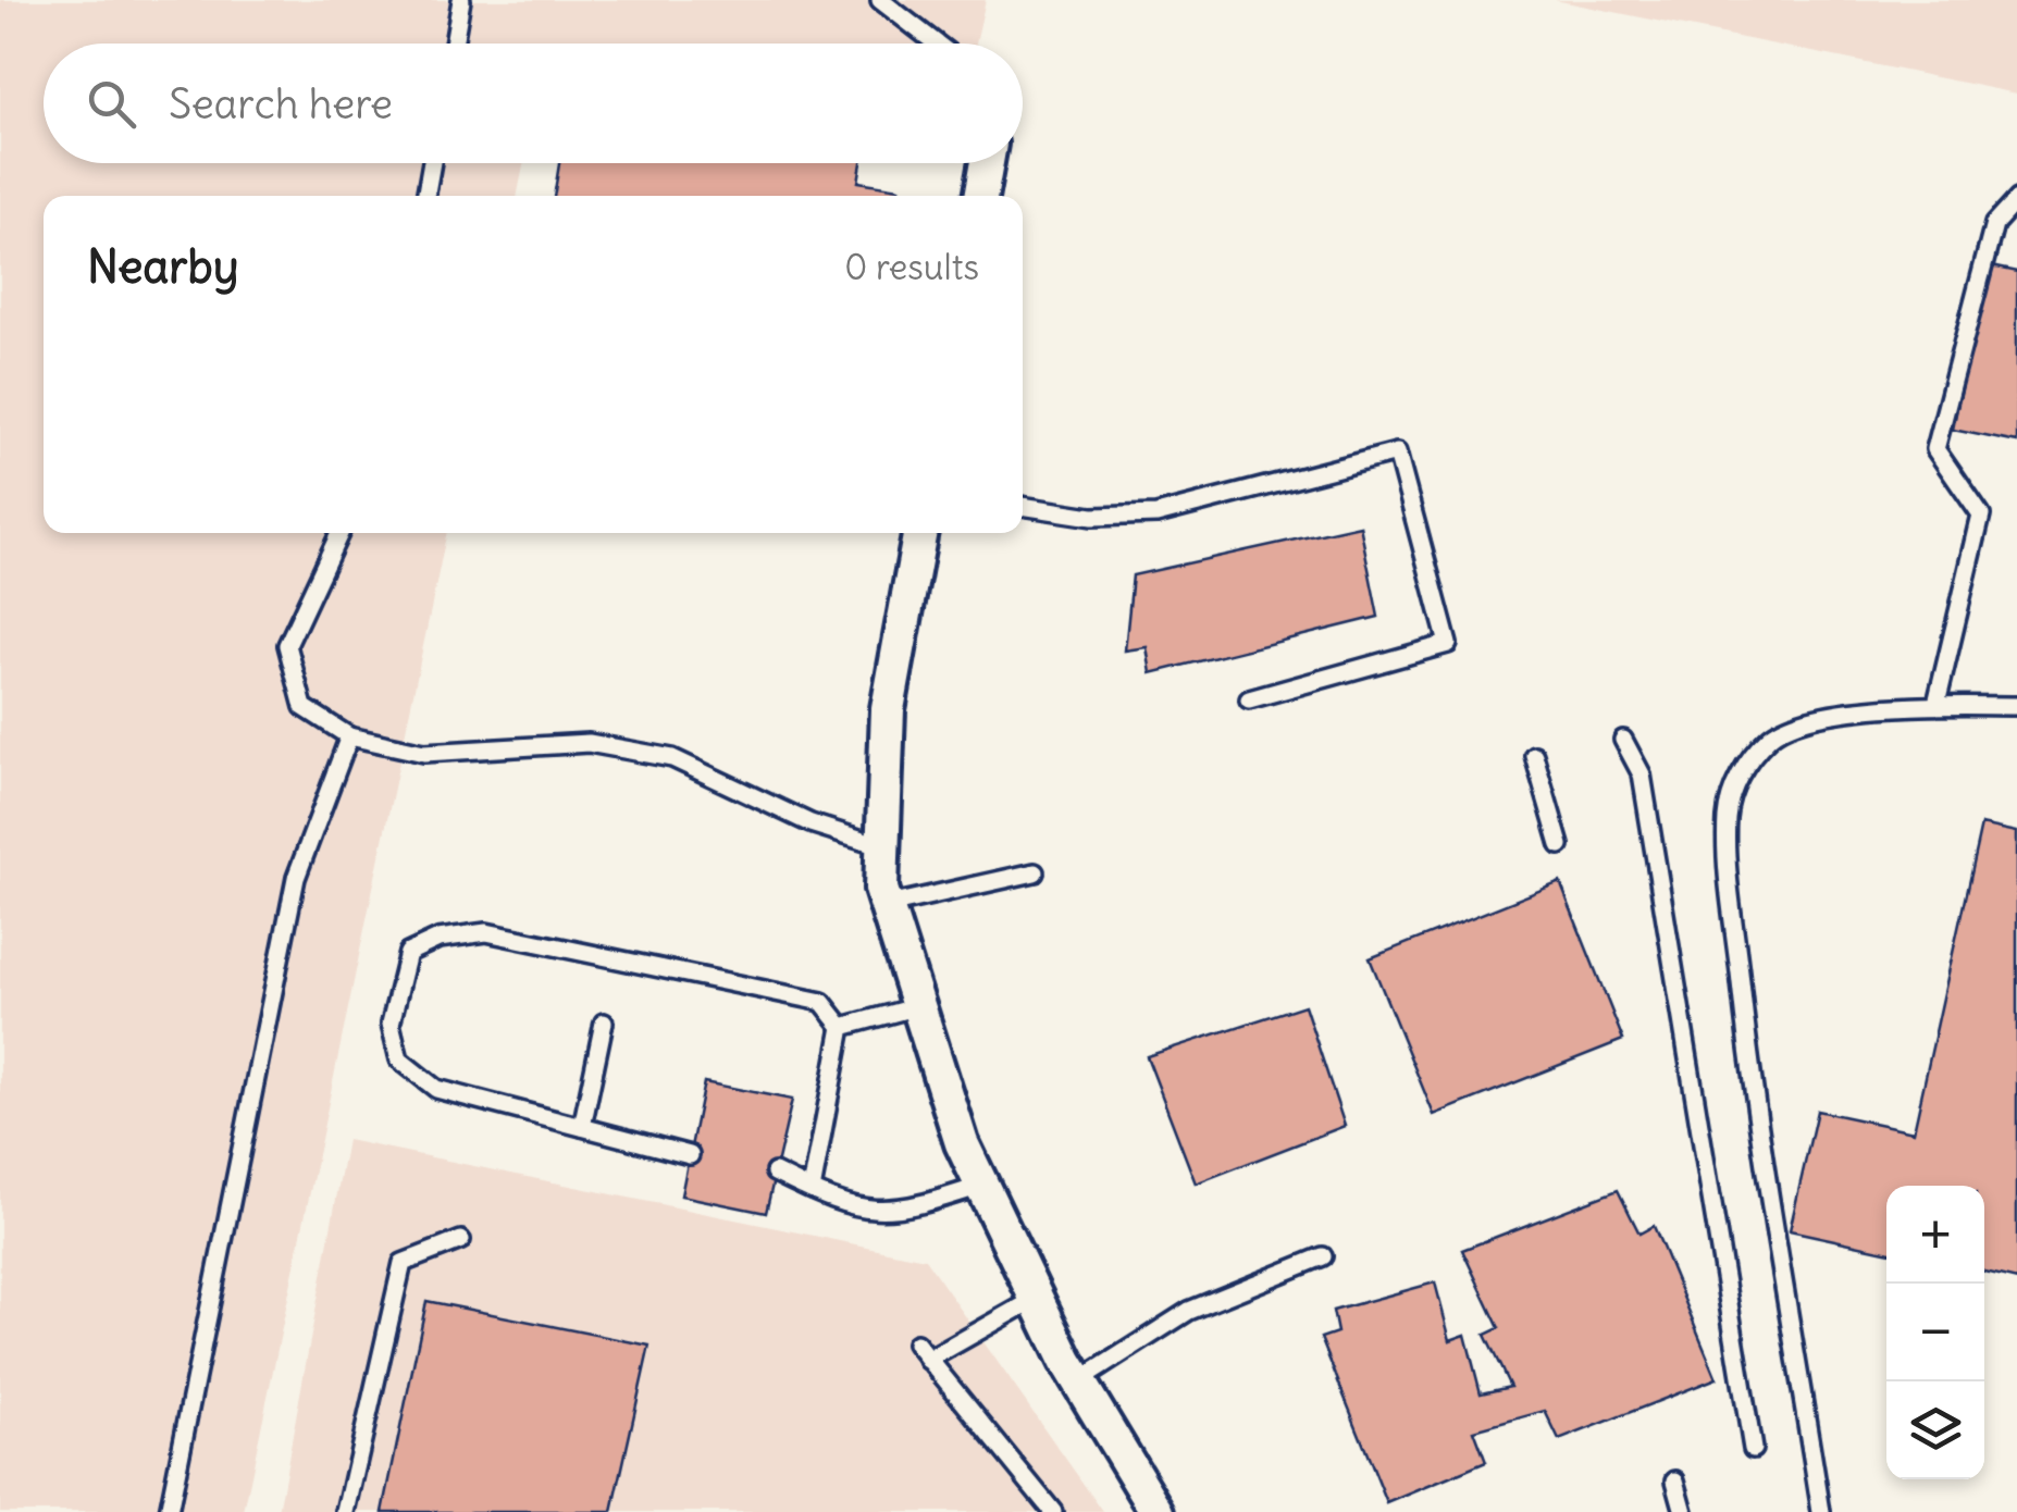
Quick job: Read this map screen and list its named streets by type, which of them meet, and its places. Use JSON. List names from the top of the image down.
{
  "page": {
    "search": "Search here",
    "heading": ["Nearby", "0 results"],
    "map_buttons": ["+", "−"]
  }
}
